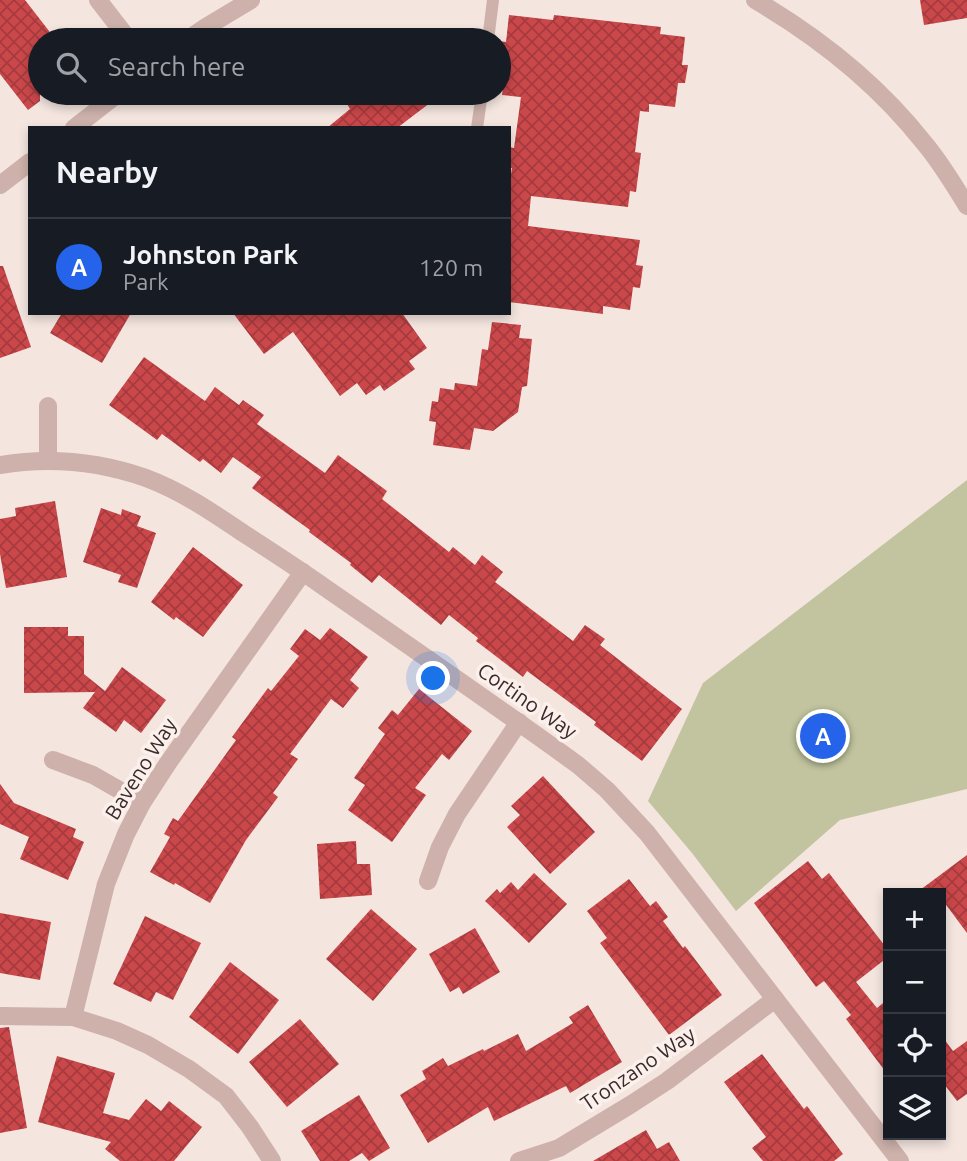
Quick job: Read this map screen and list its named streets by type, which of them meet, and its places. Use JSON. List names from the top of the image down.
{
  "streets": {
    "street": ["Cortino Way", "Baveno Way", "Tronzano Way"]
  },
  "crossings": [
    ["Cortino Way", "Baveno Way"],
    ["Cortino Way", "Tronzano Way"]
  ],
  "page": {
    "search": "Search here",
    "heading": "Nearby",
    "list": [
      {
        "mark": "A",
        "name": "Johnston Park",
        "note": "Park",
        "value": "120 m"
      }
    ],
    "pins": "A",
    "map_buttons": ["+", "−"]
  }
}
